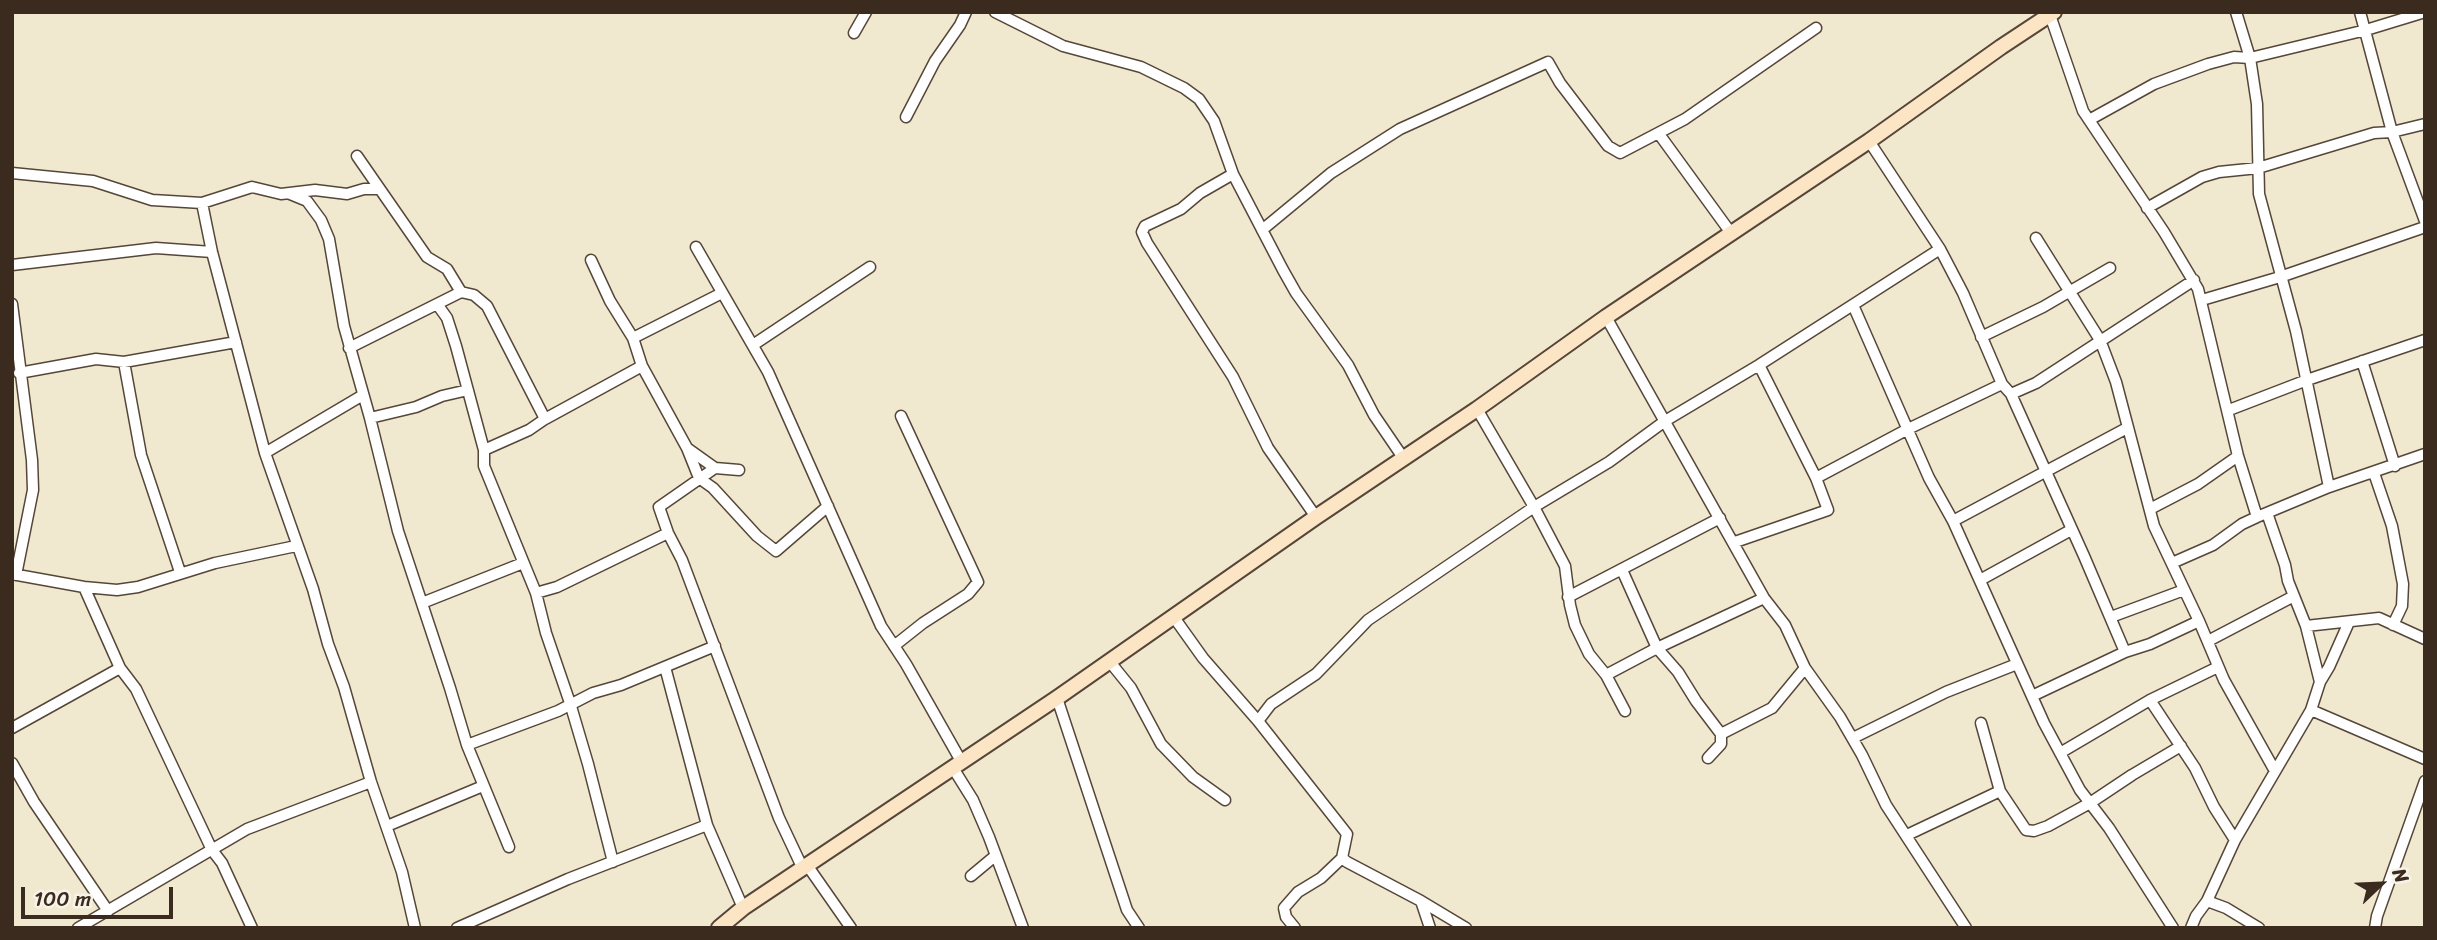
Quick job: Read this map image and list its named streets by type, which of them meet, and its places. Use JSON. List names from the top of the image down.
{
  "scale_bar": "100 m",
  "north": "top right"
}
